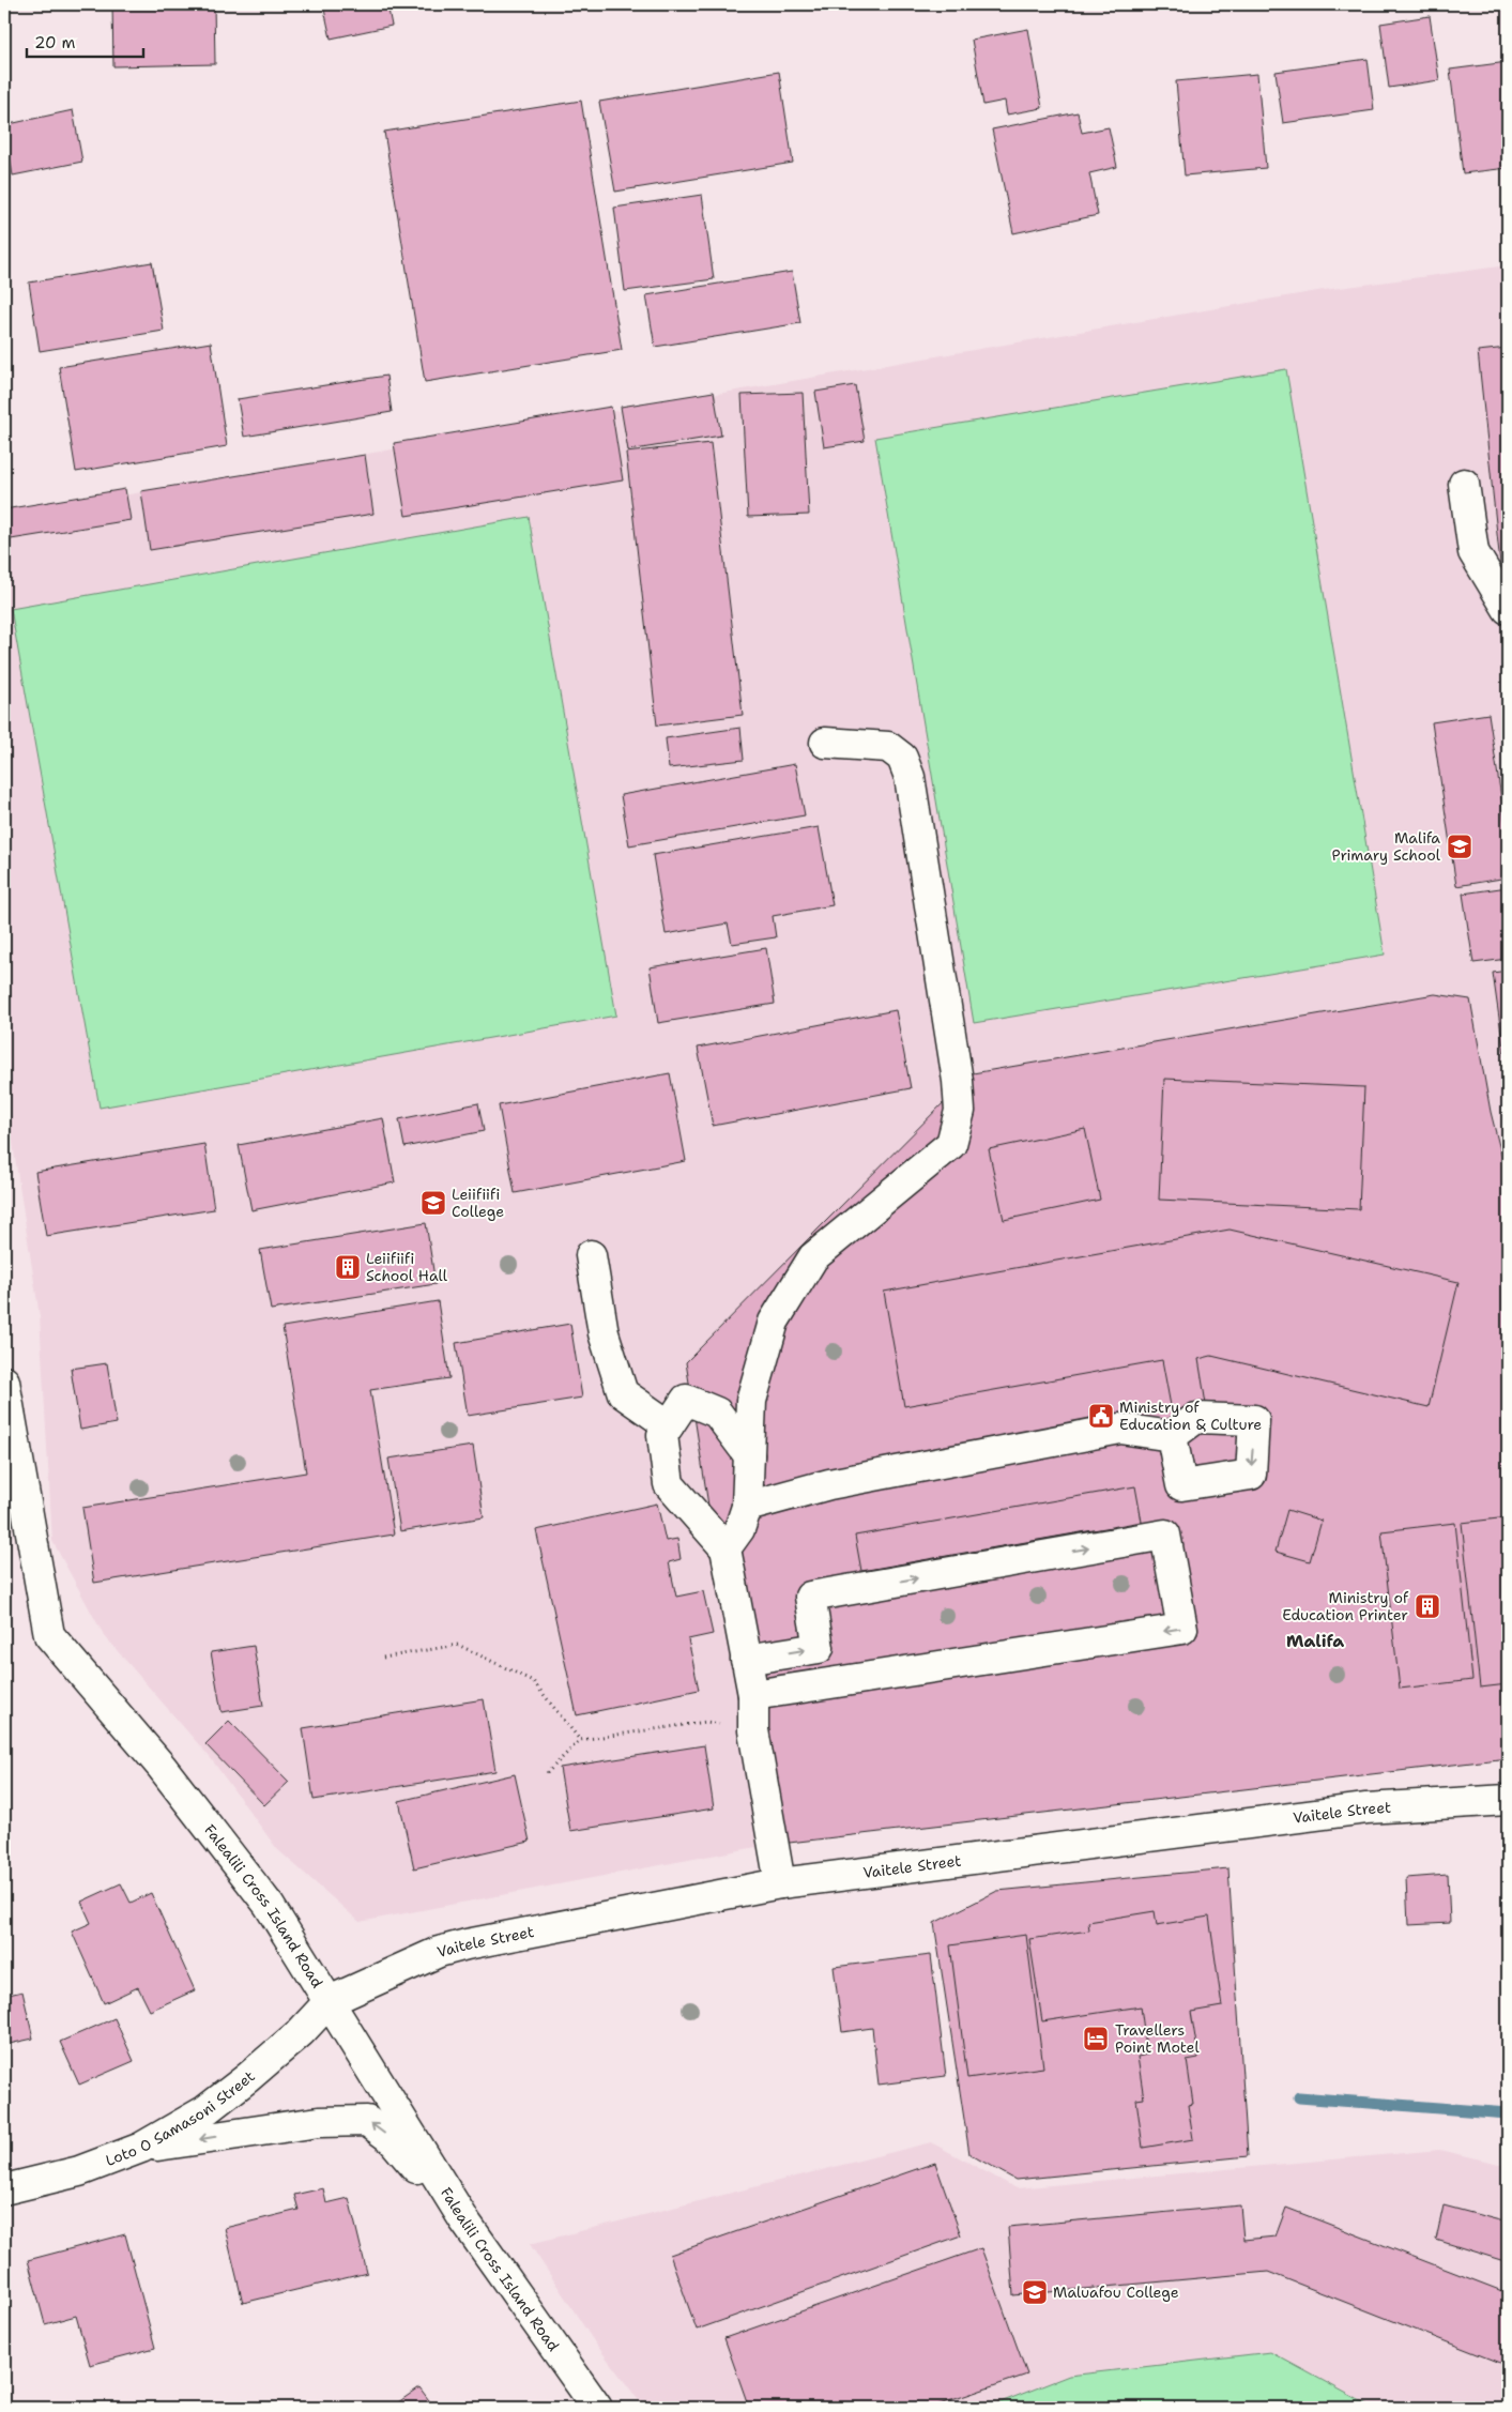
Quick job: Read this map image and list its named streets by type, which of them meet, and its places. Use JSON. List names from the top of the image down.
{
  "streets": {
    "main road": ["Vaitele Street", "Falealili Cross Island Road", "Loto O Samasoni Street"]
  },
  "crossings": [
    ["Vaitele Street", "Falealili Cross Island Road"],
    ["Vaitele Street", "Loto O Samasoni Street"],
    ["Falealili Cross Island Road", "Loto O Samasoni Street"]
  ],
  "districts": ["Malifa"],
  "places": {
    "school or university": ["Malifa Primary School", "Leiifiifi College", "Maluafou College"],
    "building": ["Leiifiifi School Hall", "Ministry of Education Printer"],
    "public building": ["Ministry of Education & Culture"],
    "hotel": ["Travellers Point Motel"]
  },
  "scale_bar": "20 m"
}
